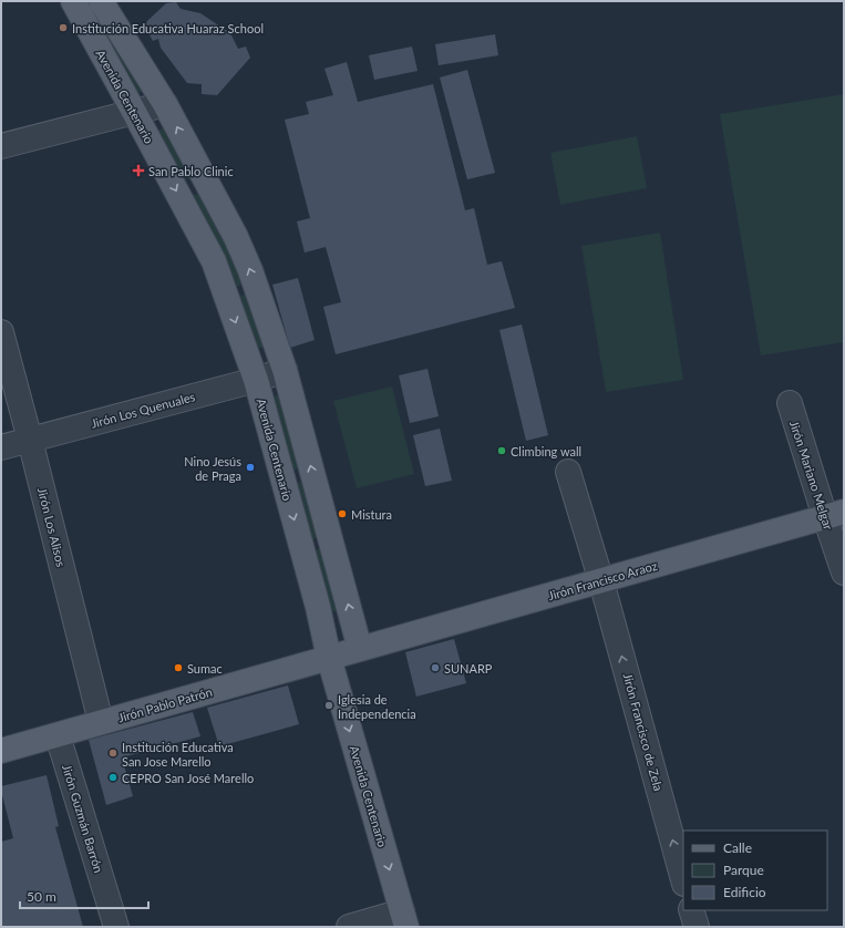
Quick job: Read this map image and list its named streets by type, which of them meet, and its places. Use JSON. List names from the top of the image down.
{
  "streets": {
    "main road": ["Avenida Centenario", "Jirón Francisco Araoz", "Jirón Pablo Patrón"],
    "street": [
      "Jirón Los Quenuales",
      "Jirón Mariano Melgar",
      "Jirón Los Alisos",
      "Jirón Francisco de Zela",
      "Jirón Guzmán Barrón"
    ]
  },
  "crossings": [
    ["Avenida Centenario", "Jirón Los Quenuales"],
    ["Avenida Centenario", "Jirón Francisco Araoz"],
    ["Avenida Centenario", "Jirón Pablo Patrón"],
    ["Jirón Los Quenuales", "Jirón Los Alisos"],
    ["Jirón Mariano Melgar", "Jirón Francisco Araoz"],
    ["Jirón Los Alisos", "Jirón Pablo Patrón"],
    ["Jirón Francisco Araoz", "Jirón Pablo Patrón"],
    ["Jirón Francisco Araoz", "Jirón Francisco de Zela"],
    ["Jirón Pablo Patrón", "Jirón Guzmán Barrón"]
  ],
  "one_way": ["Jirón Francisco de Zela"],
  "places": {
    "other": [
      "Institución Educativa Huaraz School",
      "Climbing wall",
      "Nino Jesús de Praga",
      "Mistura",
      "Sumac",
      "SUNARP",
      "Iglesia de Independencia",
      "Institución Educativa San Jose Marello",
      "CEPRO San José Marello"
    ],
    "health": ["San Pablo Clinic"]
  },
  "legend": ["Calle", "Parque", "Edificio"],
  "scale_bar": "50 m"
}
